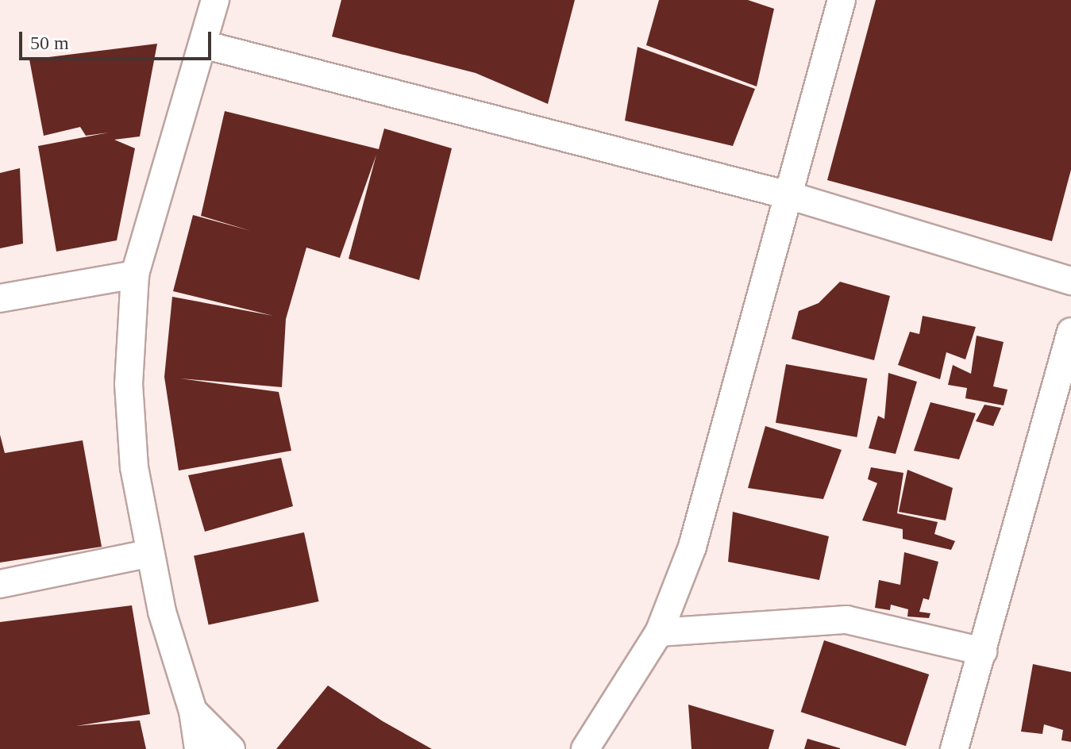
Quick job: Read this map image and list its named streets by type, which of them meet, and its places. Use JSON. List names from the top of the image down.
{
  "scale_bar": "50 m"
}
